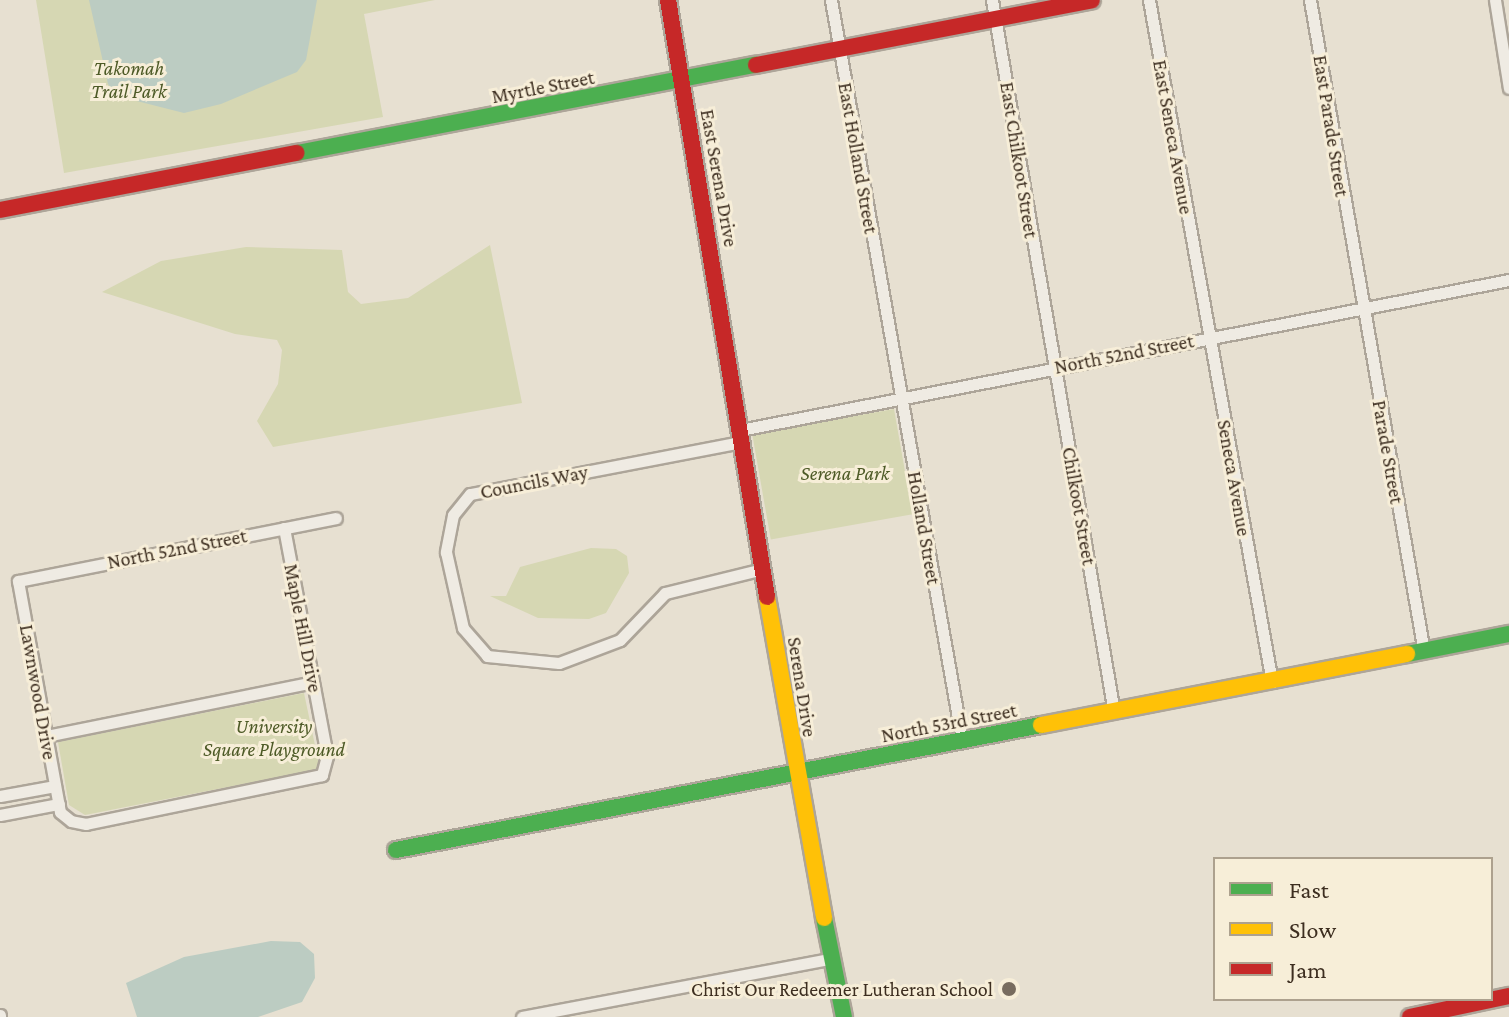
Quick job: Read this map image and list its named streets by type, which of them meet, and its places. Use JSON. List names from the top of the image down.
{
  "streets": {
    "street": [
      "Myrtle Street",
      "East Parade Street",
      "East Seneca Avenue",
      "East Holland Street",
      "East Chilkoot Street",
      "East Serena Drive",
      "North 52nd Street",
      "Parade Street",
      "Seneca Avenue",
      "Councils Way",
      "Chilkoot Street",
      "Holland Street",
      "Maple Hill Drive",
      "Serena Drive",
      "Lawnwood Drive",
      "North 53rd Street"
    ]
  },
  "crossings": [
    ["Myrtle Street", "East Holland Street"],
    ["Myrtle Street", "East Chilkoot Street"],
    ["Myrtle Street", "East Serena Drive"],
    ["East Parade Street", "Parade Street"],
    ["East Seneca Avenue", "Seneca Avenue"],
    ["East Holland Street", "Holland Street"],
    ["East Chilkoot Street", "Chilkoot Street"],
    ["East Serena Drive", "Serena Drive"],
    ["North 52nd Street", "Parade Street"],
    ["North 52nd Street", "Seneca Avenue"],
    ["North 52nd Street", "Councils Way"],
    ["North 52nd Street", "Chilkoot Street"],
    ["North 52nd Street", "Holland Street"],
    ["North 52nd Street", "Maple Hill Drive"],
    ["North 52nd Street", "Serena Drive"],
    ["North 52nd Street", "Lawnwood Drive"],
    ["Parade Street", "North 53rd Street"],
    ["Seneca Avenue", "North 53rd Street"],
    ["Councils Way", "Serena Drive"],
    ["Chilkoot Street", "North 53rd Street"],
    ["Holland Street", "North 53rd Street"],
    ["Maple Hill Drive", "Lawnwood Drive"],
    ["Serena Drive", "North 53rd Street"]
  ],
  "parks": ["Takomah Trail Park", "Serena Park", "University Square Playground"],
  "places": ["Christ Our Redeemer Lutheran School"],
  "legend": ["Fast", "Slow", "Jam"]
}
